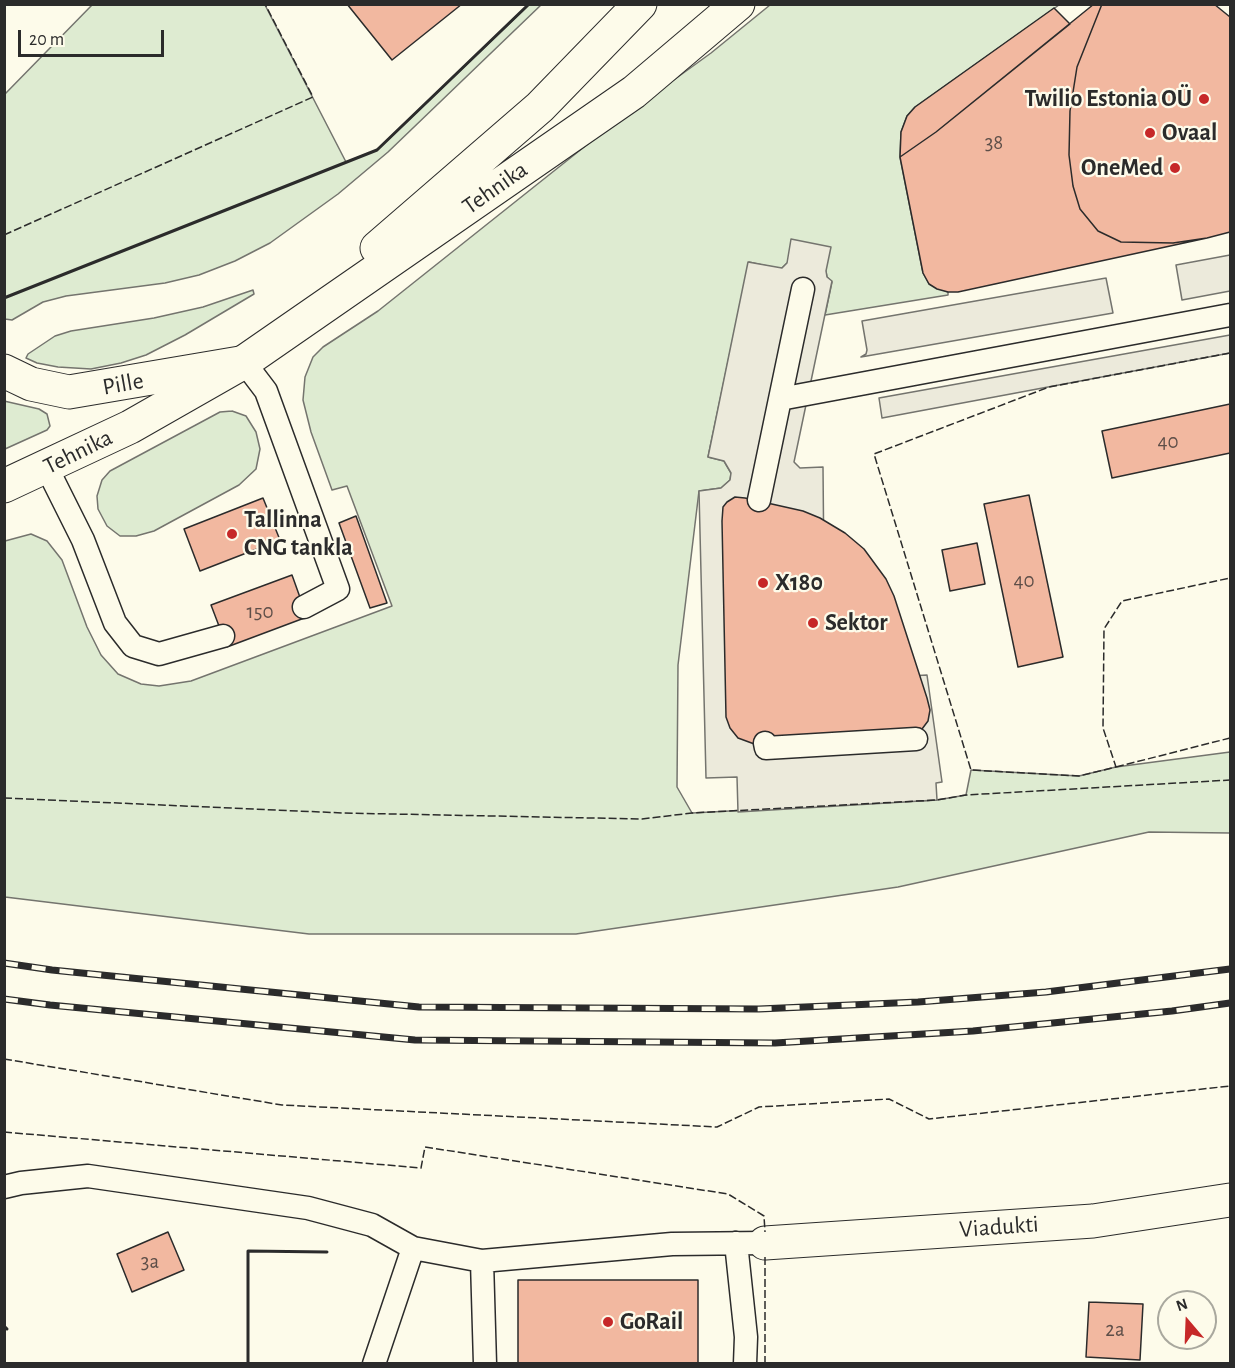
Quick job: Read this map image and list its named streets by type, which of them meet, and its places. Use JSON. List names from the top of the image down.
{
  "streets": {
    "main road": ["Tehnika", "Pille", "Viadukti"]
  },
  "crossings": [
    ["Tehnika", "Pille"]
  ],
  "places": [
    "Twilio Estonia OÜ",
    "Ovaal",
    "OneMed",
    "Tallinna CNG tankla",
    "X180",
    "Sektor",
    "GoRail"
  ],
  "house_numbers": [
    "38",
    "40",
    "40",
    "150",
    "3a",
    "2a"
  ],
  "scale_bar": "20 m",
  "north": "top"
}
